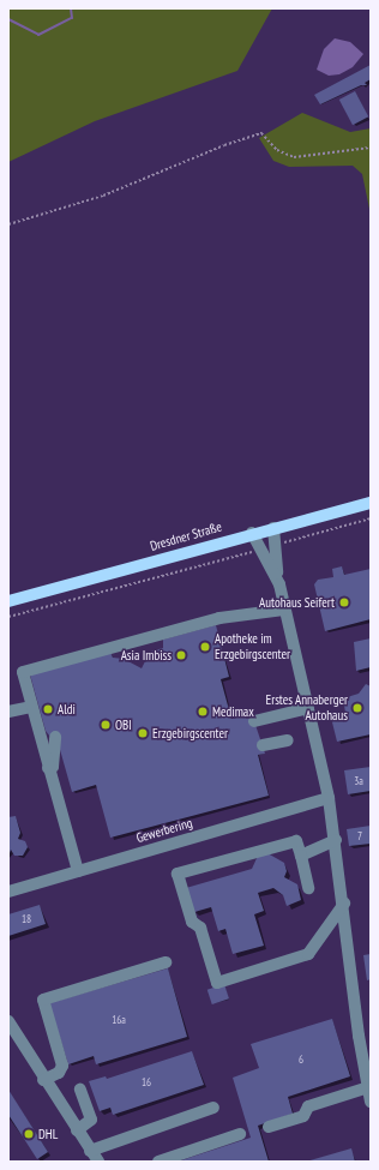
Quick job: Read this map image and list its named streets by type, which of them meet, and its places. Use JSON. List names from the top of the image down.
{
  "streets": {
    "main road": ["Dresdner Straße"],
    "street": ["Gewerbering"]
  },
  "places": [
    "Autohaus Seifert",
    "Apotheke im Erzgebirgscenter",
    "Asia Imbiss",
    "Erstes Annaberger Autohaus",
    "Aldi",
    "Medimax",
    "OBI",
    "Erzgebirgscenter",
    "DHL"
  ],
  "house_numbers": [
    "3a",
    "7",
    "18",
    "16a",
    "6",
    "16"
  ]
}
